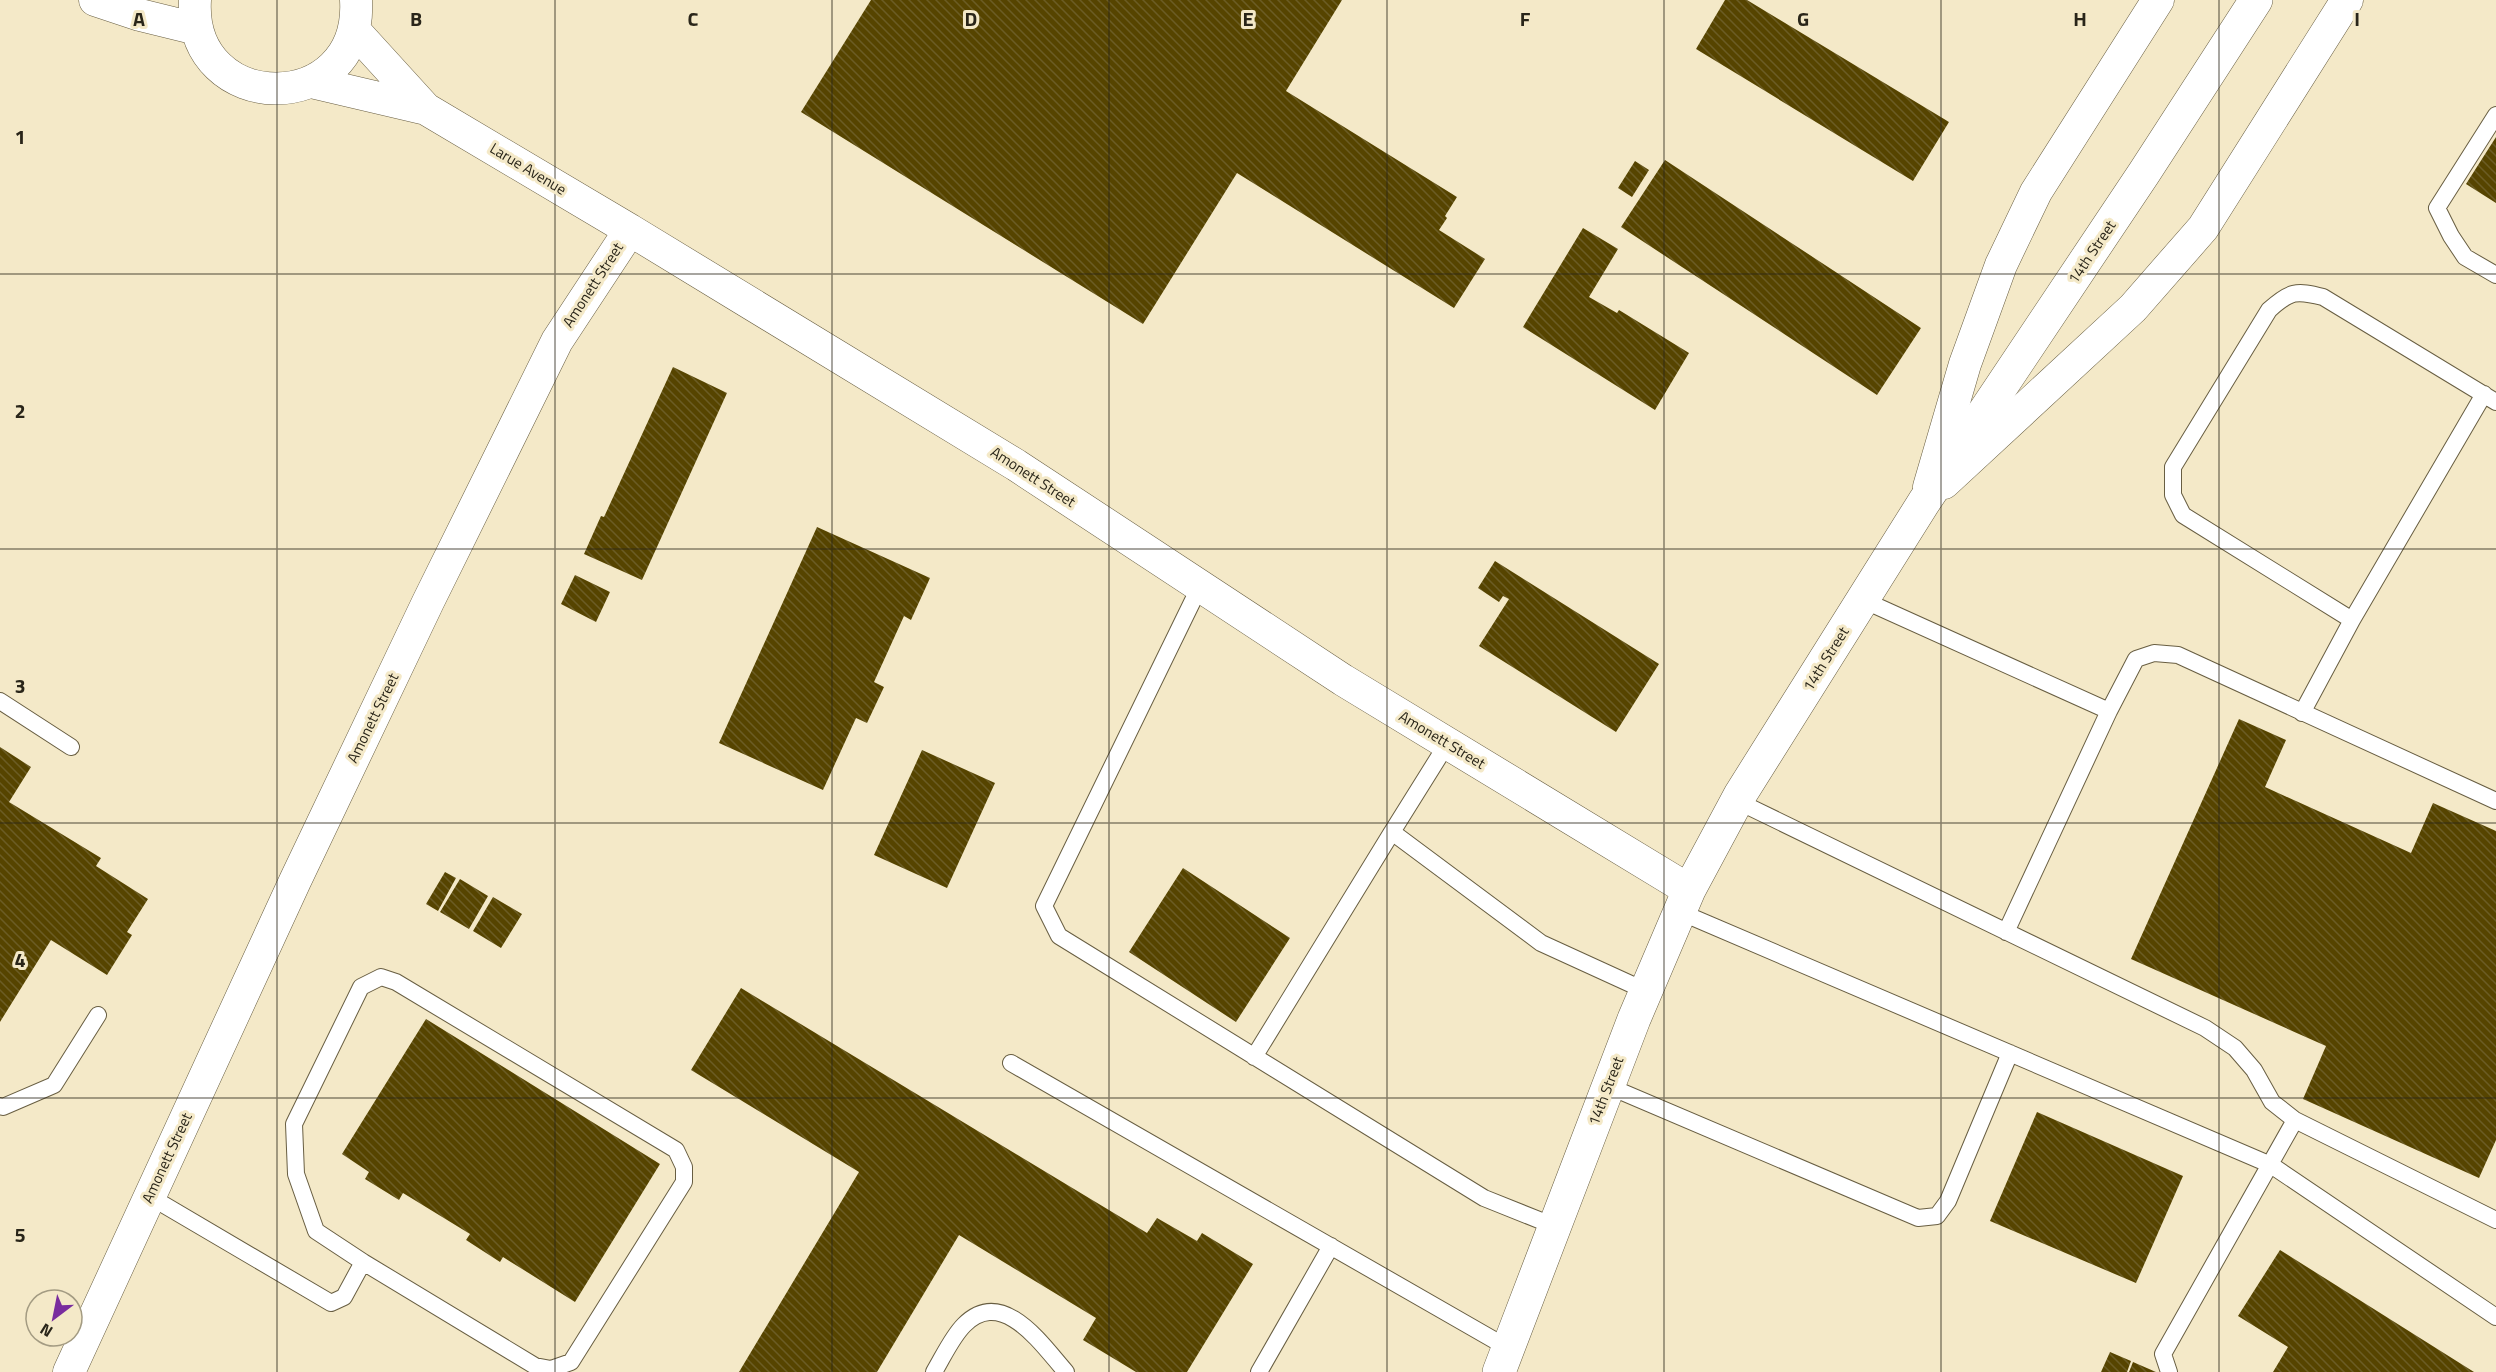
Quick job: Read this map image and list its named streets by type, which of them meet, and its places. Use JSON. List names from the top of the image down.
{
  "streets": {
    "street": ["Larue Avenue", "14th Street", "Amonett Street"]
  },
  "crossings": [
    ["Larue Avenue", "Amonett Street"],
    ["14th Street", "Amonett Street"]
  ],
  "north": "bottom left",
  "grid": {
    "columns": [
      "A",
      "B",
      "C",
      "D",
      "E",
      "F",
      "G",
      "H",
      "I"
    ],
    "rows": [
      "1",
      "2",
      "3",
      "4",
      "5"
    ]
  }
}
